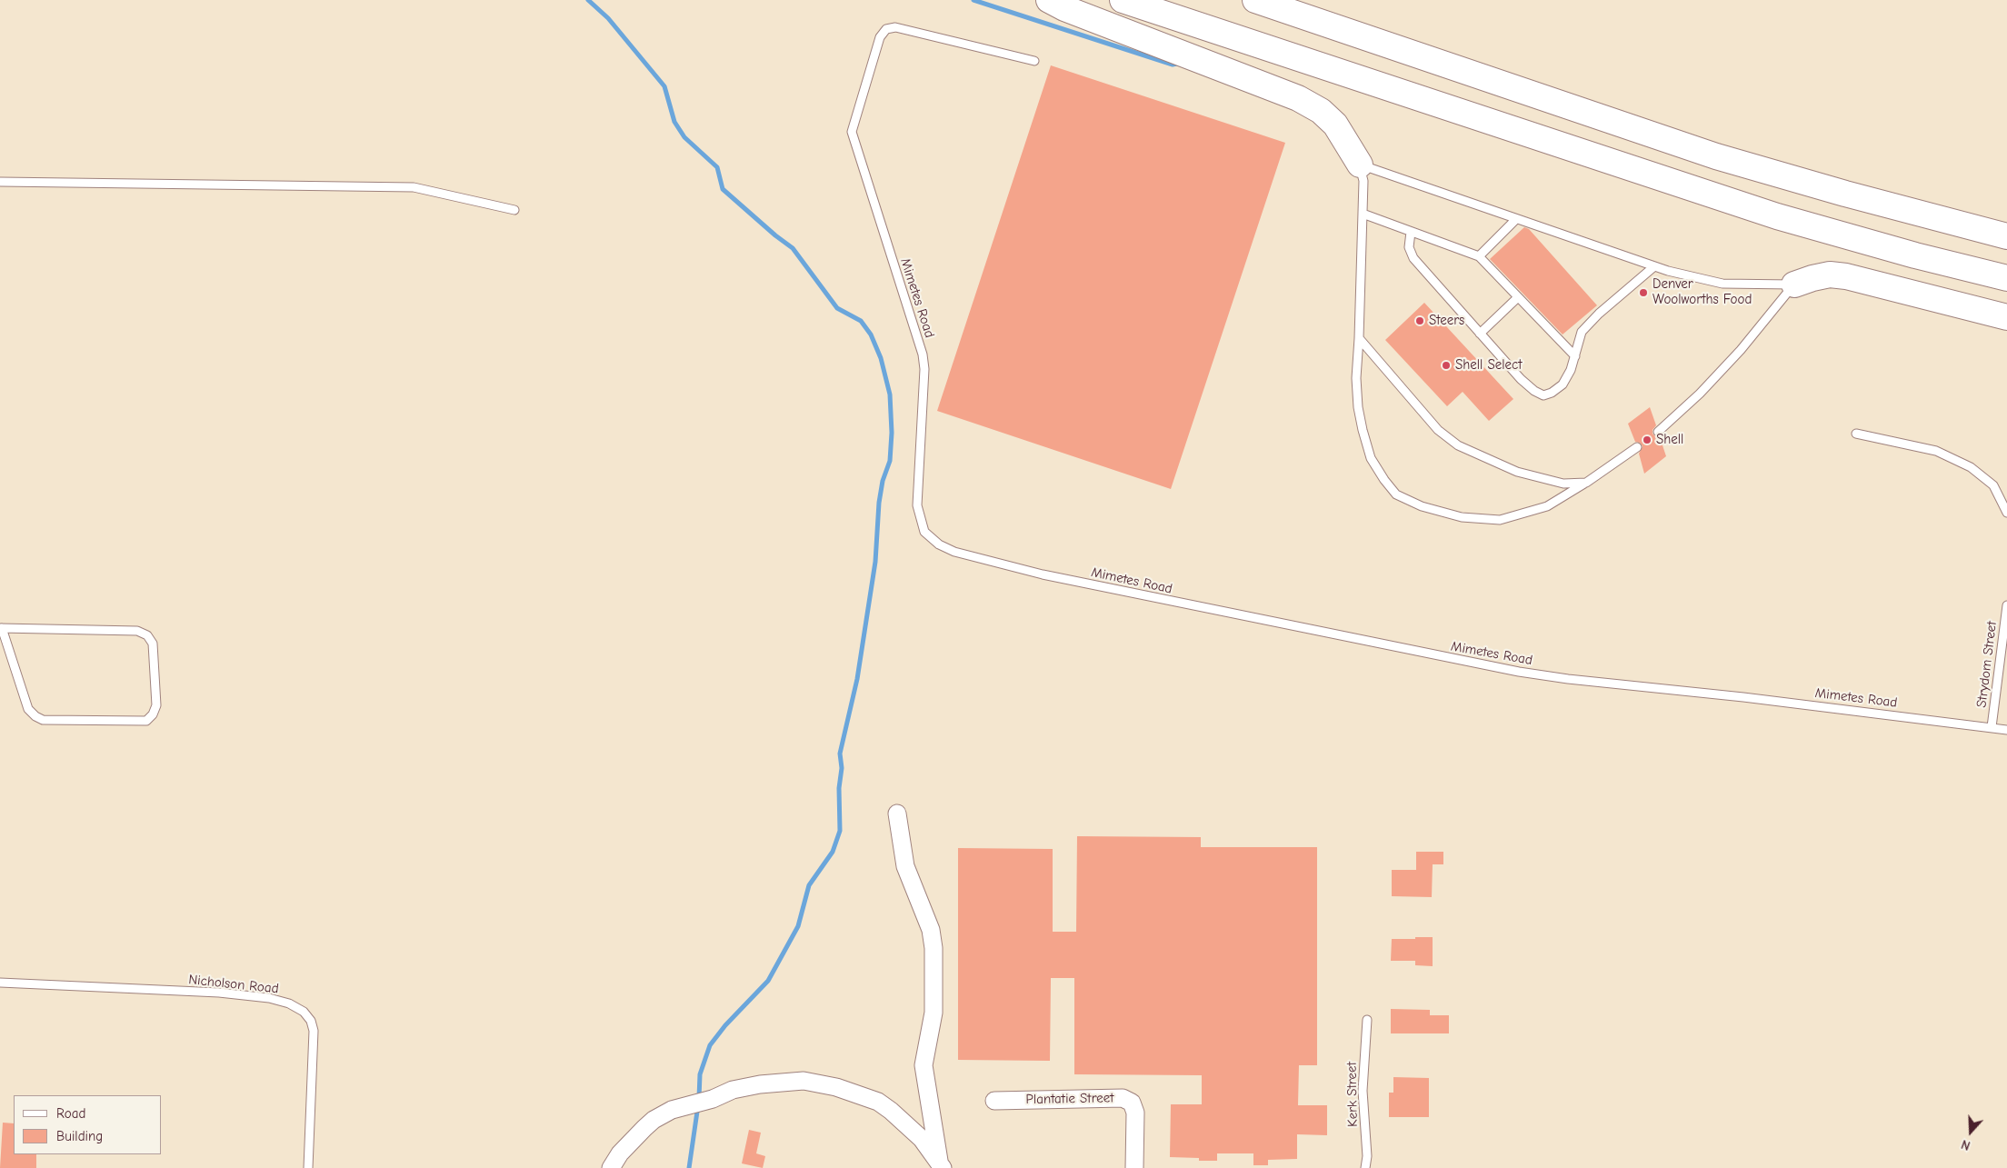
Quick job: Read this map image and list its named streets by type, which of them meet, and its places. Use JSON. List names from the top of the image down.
{
  "streets": {
    "street": ["Plantatie Street"],
    "lane": [
      "Mimetes Road",
      "Strydom Street",
      "Nicholson Road",
      "Kerk Street"
    ]
  },
  "crossings": [
    ["Mimetes Road", "Strydom Street"]
  ],
  "places": [
    "Denver Woolworths Food",
    "Steers",
    "Shell Select",
    "Shell"
  ],
  "legend": ["Road", "Building"],
  "north": "bottom"
}
